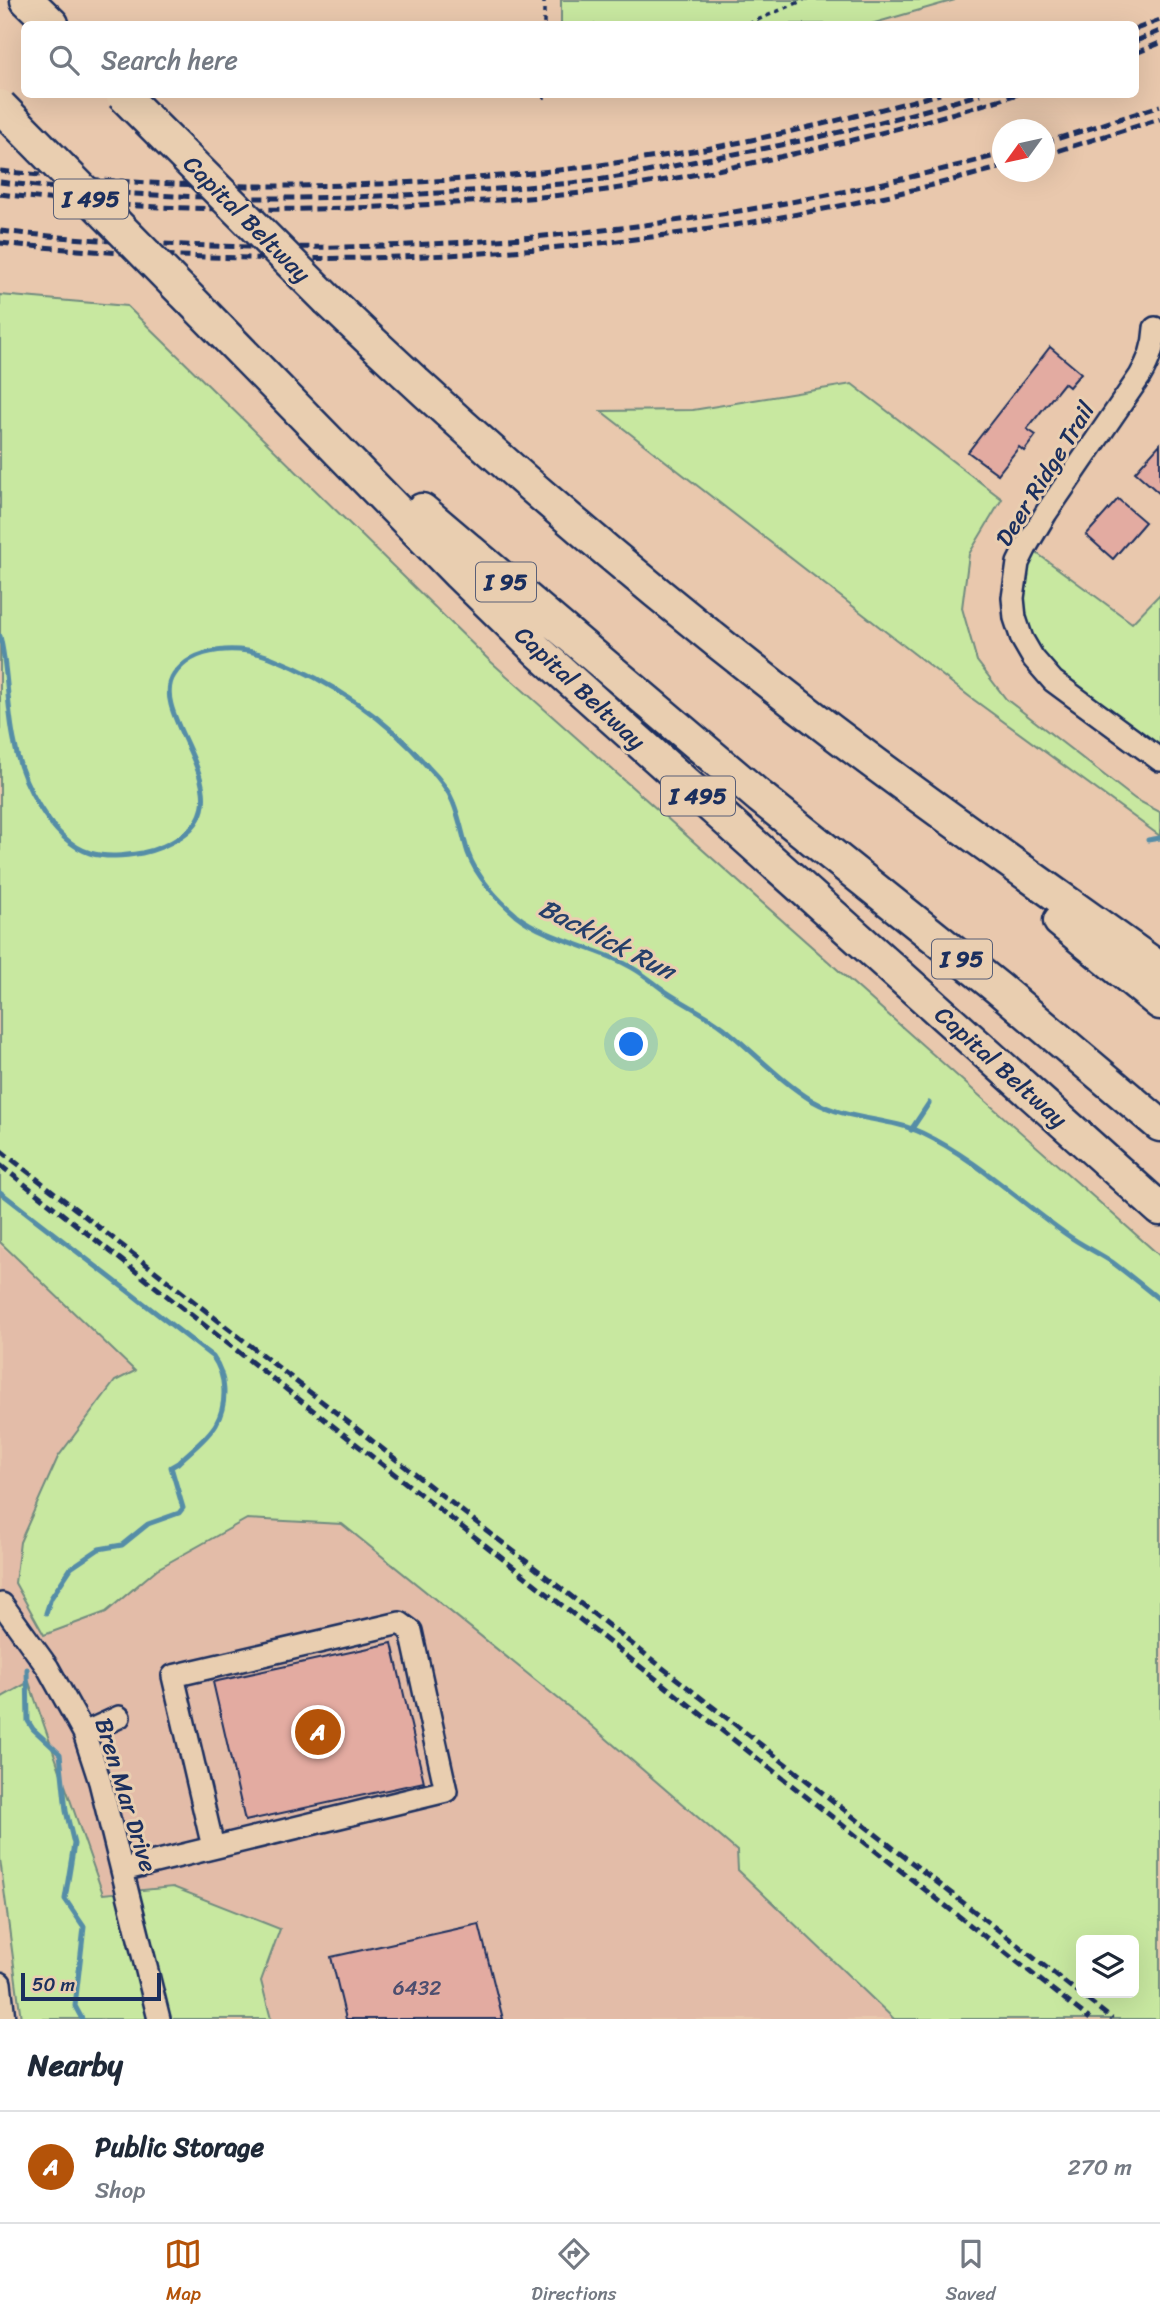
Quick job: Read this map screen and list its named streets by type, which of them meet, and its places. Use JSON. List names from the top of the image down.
{
  "streets": {
    "highway": ["I 495", "Capital Beltway", "I 95"],
    "street": ["Deer Ridge Trail", "Bren Mar Drive"]
  },
  "crossings": [
    ["Capital Beltway", "I 95"]
  ],
  "water": ["Backlick Run"],
  "house_numbers": ["6432"],
  "scale_bar": "50 m",
  "north": "bottom left",
  "page": {
    "search": "Search here",
    "pins": "A",
    "scale": "50 m",
    "heading": "Nearby",
    "list": [
      {
        "mark": "A",
        "name": "Public Storage",
        "note": "Shop",
        "value": "270 m"
      }
    ],
    "nav": ["Map", "Directions", "Saved"]
  }
}
